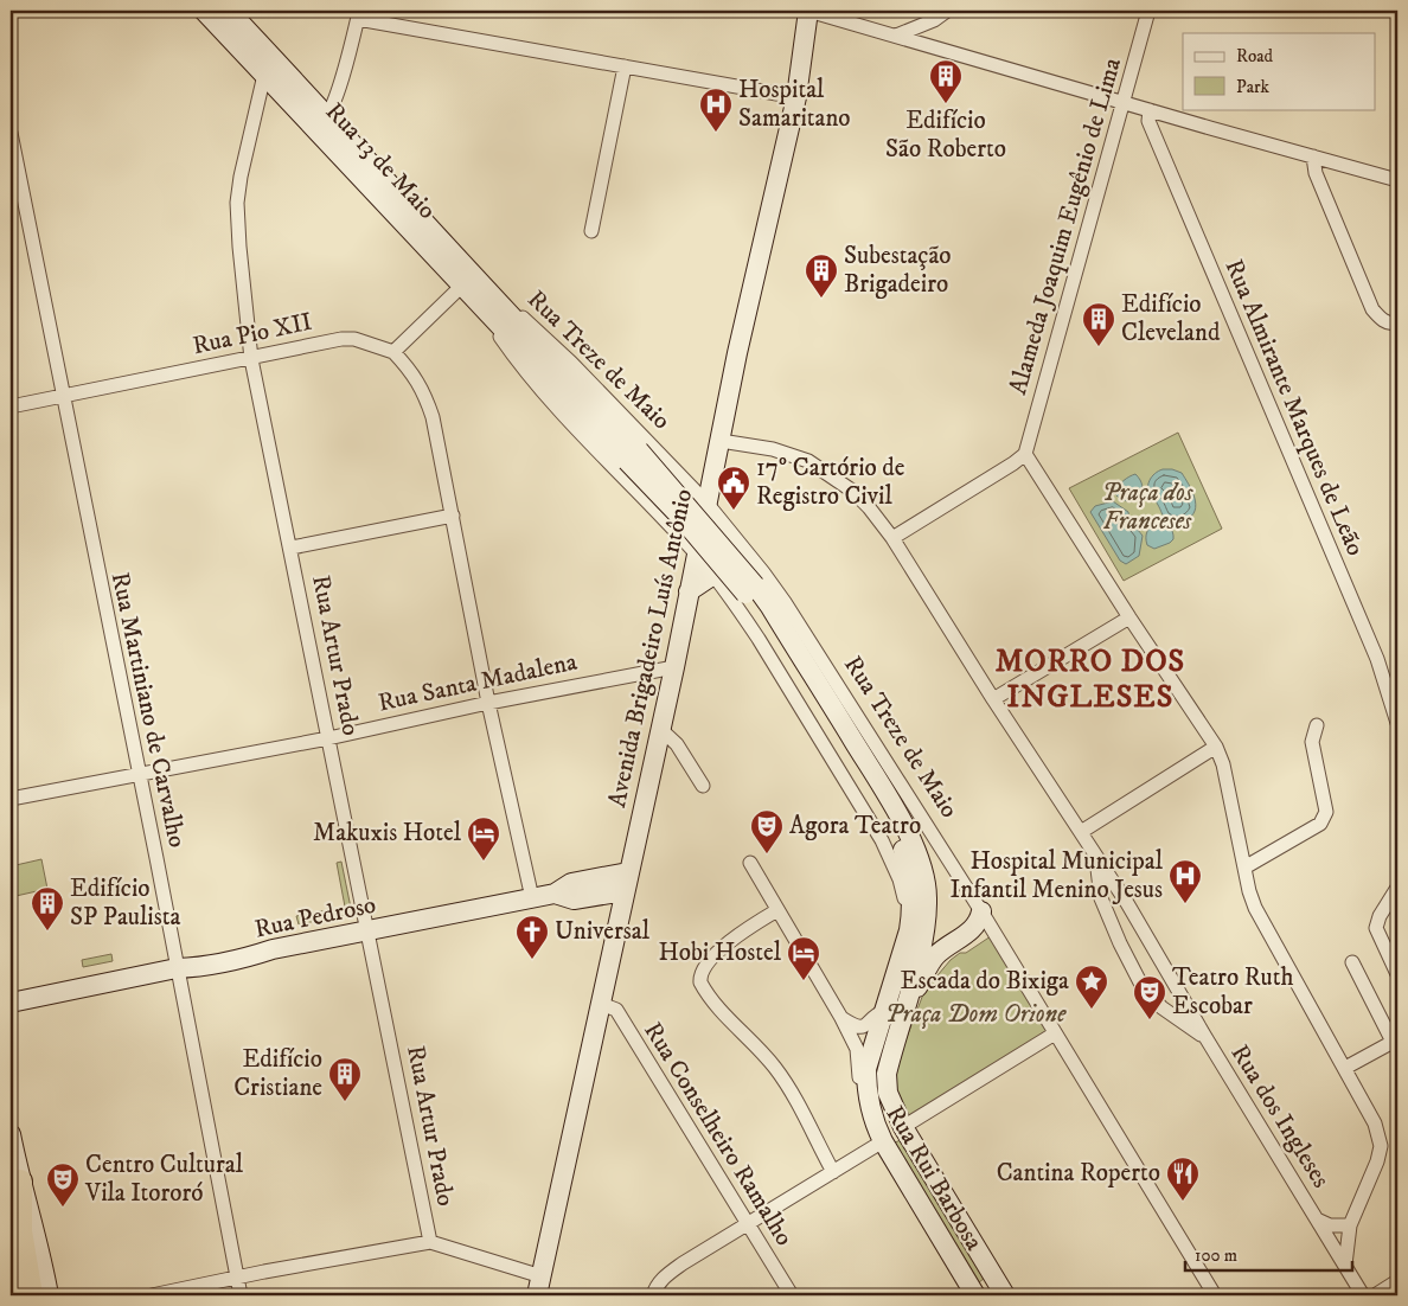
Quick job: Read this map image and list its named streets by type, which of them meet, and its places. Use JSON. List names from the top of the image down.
{
  "streets": {
    "main road": [
      "Rua 13 de Maio",
      "Rua Treze de Maio",
      "Avenida Brigadeiro Luís Antônio",
      "Rua Pedroso",
      "Rua Rui Barbosa"
    ],
    "street": [
      "Alameda Joaquim Eugênio de Lima",
      "Rua Pio XII",
      "Rua Almirante Marques de Leão",
      "Rua Artur Prado",
      "Rua Santa Madalena",
      "Rua Martiniano de Carvalho",
      "Rua dos Ingleses",
      "Rua Conselheiro Ramalho"
    ]
  },
  "crossings": [
    ["Rua 13 de Maio", "Rua Treze de Maio"],
    ["Rua 13 de Maio", "Rua Artur Prado"],
    ["Rua Pio XII", "Rua Artur Prado"],
    ["Rua Pio XII", "Rua Martiniano de Carvalho"],
    ["Rua Treze de Maio", "Avenida Brigadeiro Luís Antônio"],
    ["Avenida Brigadeiro Luís Antônio", "Rua Santa Madalena"],
    ["Avenida Brigadeiro Luís Antônio", "Rua Pedroso"],
    ["Avenida Brigadeiro Luís Antônio", "Rua dos Ingleses"],
    ["Avenida Brigadeiro Luís Antônio", "Rua Conselheiro Ramalho"],
    ["Rua Artur Prado", "Rua Santa Madalena"],
    ["Rua Artur Prado", "Rua Pedroso"],
    ["Rua Santa Madalena", "Rua Martiniano de Carvalho"],
    ["Rua Martiniano de Carvalho", "Rua Pedroso"]
  ],
  "districts": ["MORRO DOS INGLESES"],
  "parks": ["Praça dos Franceses", "Praça Dom Orione"],
  "places": {
    "building": [
      "Edifício São Roberto",
      "Subestação Brigadeiro",
      "Edifício Cleveland",
      "Edifício SP Paulista",
      "Edifício Cristiane"
    ],
    "hospital": ["Hospital Samaritano", "Hospital Municipal Infantil Menino Jesus"],
    "public building": ["17º Cartório de Registro Civil"],
    "theatre": ["Agora Teatro", "Teatro Ruth Escobar", "Centro Cultural Vila Itororó"],
    "hotel": ["Makuxis Hotel", "Hobi Hostel"],
    "church": ["Universal"],
    "place": ["Escada do Bixiga"],
    "restaurant": ["Cantina Roperto"]
  },
  "legend": ["Road", "Park"],
  "scale_bar": "100 m"
}
